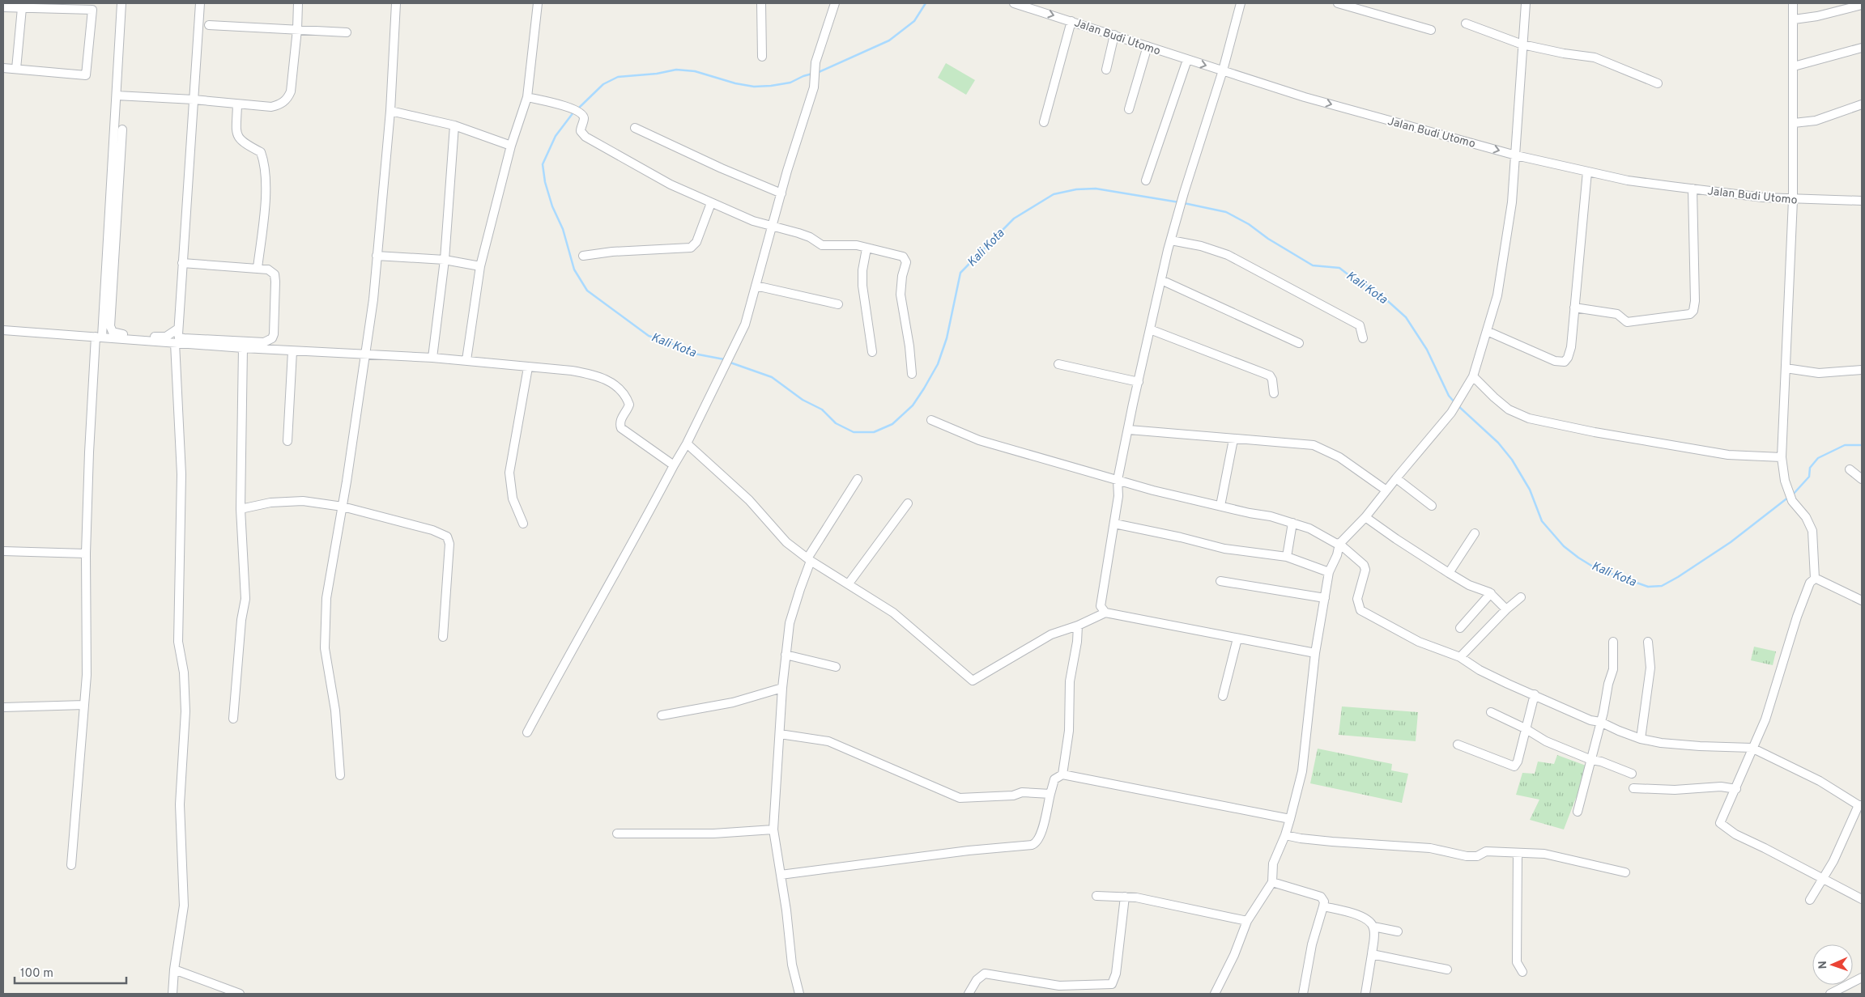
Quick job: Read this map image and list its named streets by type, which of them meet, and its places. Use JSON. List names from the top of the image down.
{
  "streets": {
    "street": ["Jalan Budi Utomo"]
  },
  "one_way": ["Jalan Budi Utomo"],
  "water": ["Kali Kota"],
  "scale_bar": "100 m",
  "north": "left"
}
